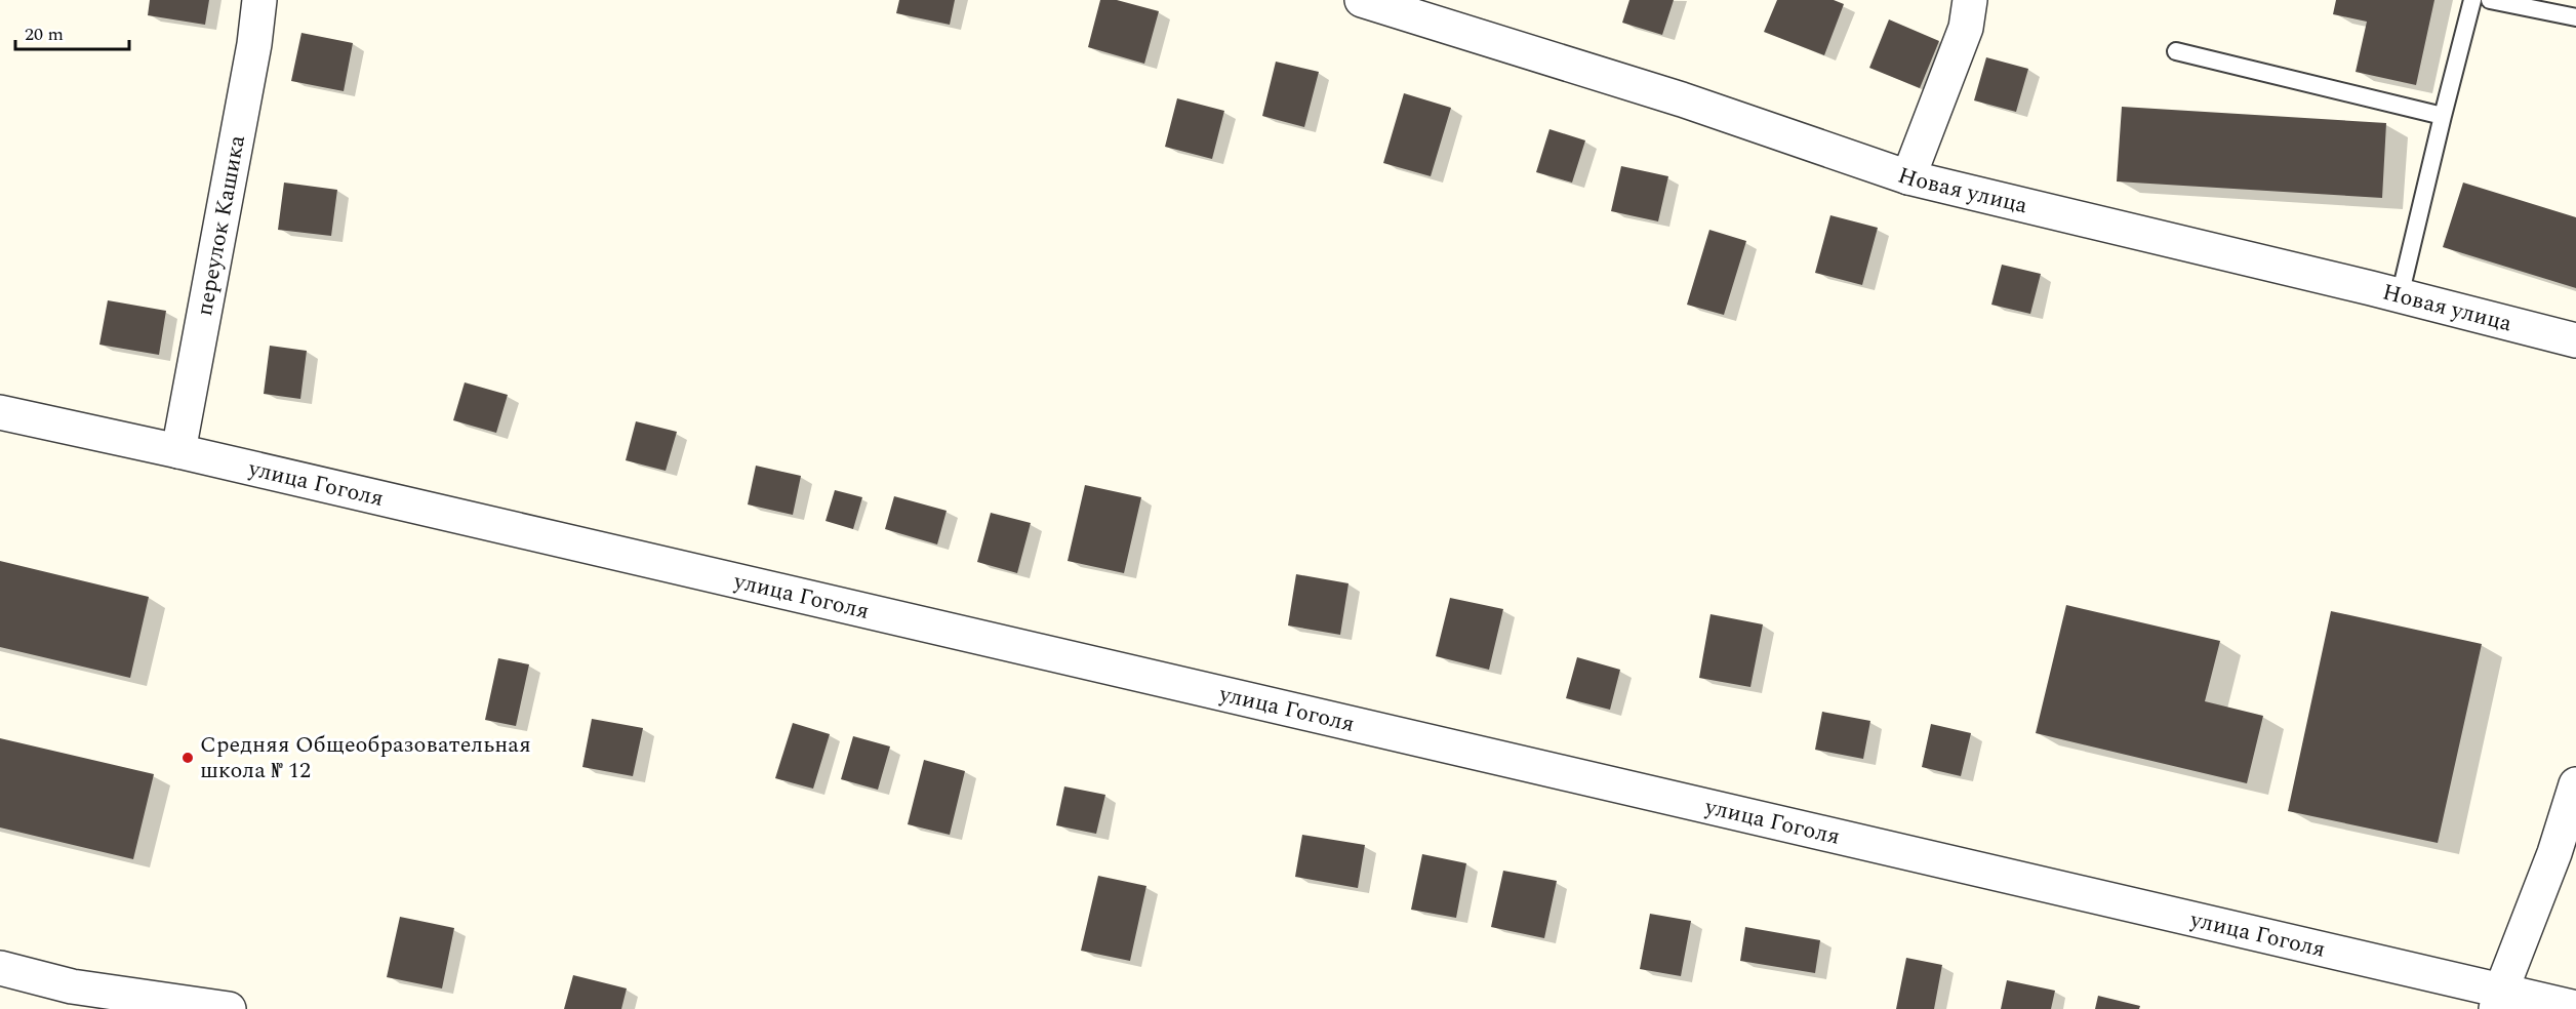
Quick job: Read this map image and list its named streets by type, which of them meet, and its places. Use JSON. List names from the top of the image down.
{
  "streets": {
    "street": ["Новая улица", "переулок Кашика", "улица Гоголя"]
  },
  "crossings": [
    ["переулок Кашика", "улица Гоголя"]
  ],
  "places": ["Средняя Общеобразовательная школа № 12"],
  "scale_bar": "20 m"
}
